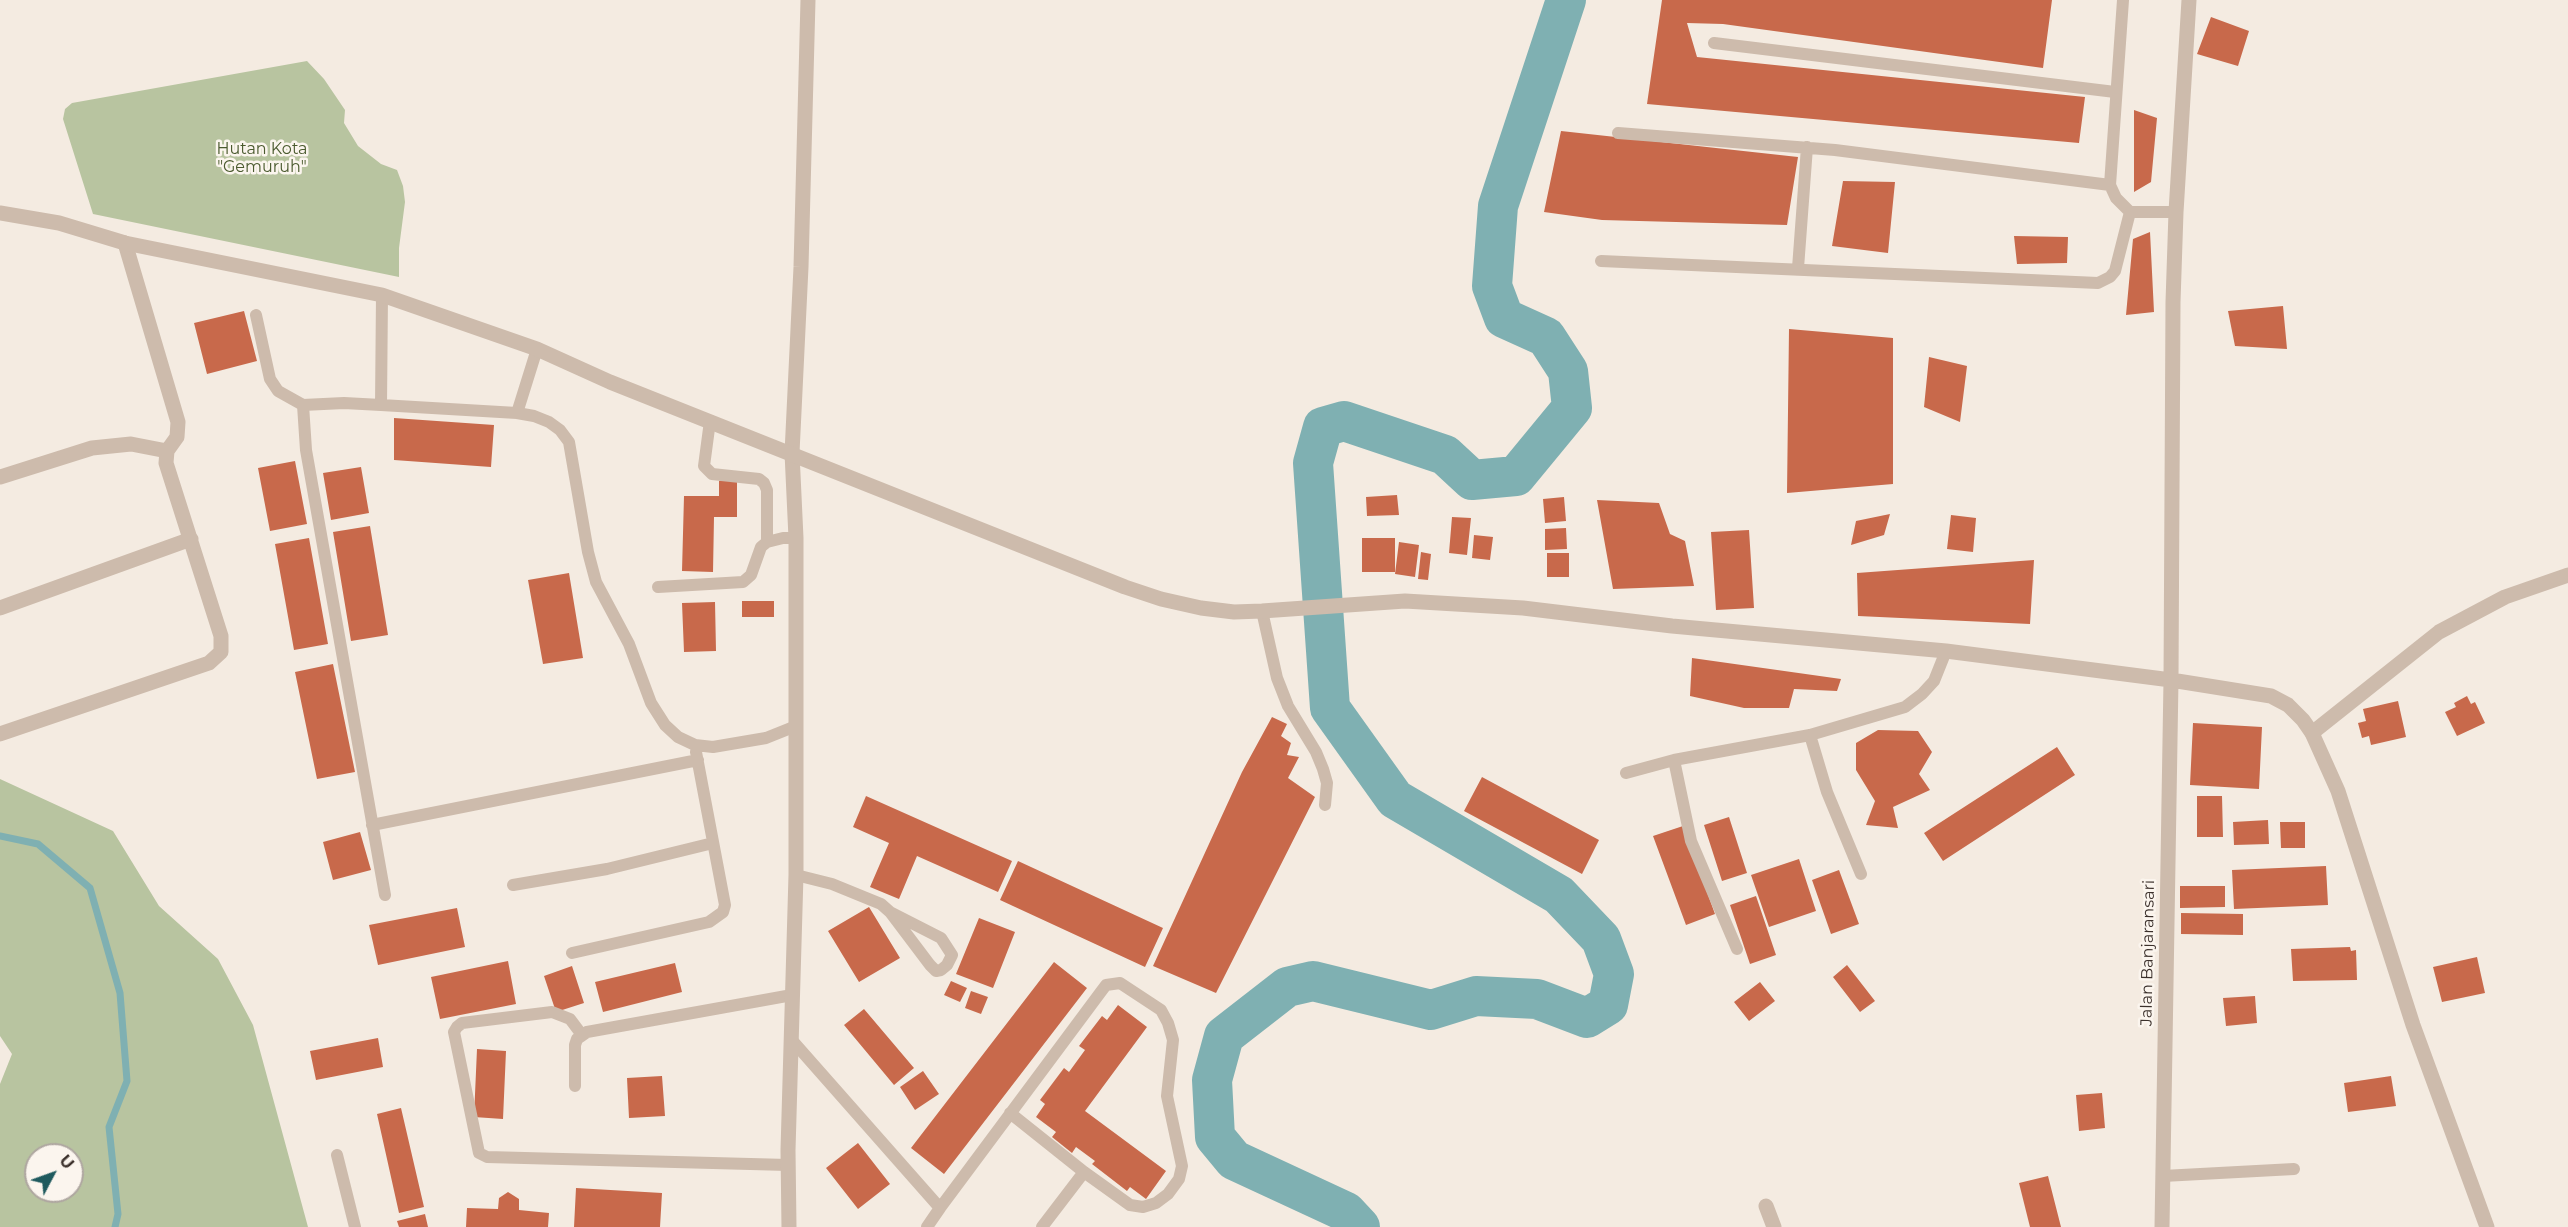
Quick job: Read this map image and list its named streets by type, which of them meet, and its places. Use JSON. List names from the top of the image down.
{
  "streets": {
    "street": ["Jalan Banjaransari"]
  },
  "parks": ["Hutan Kota \"Gemuruh\""],
  "north": "top right"
}
